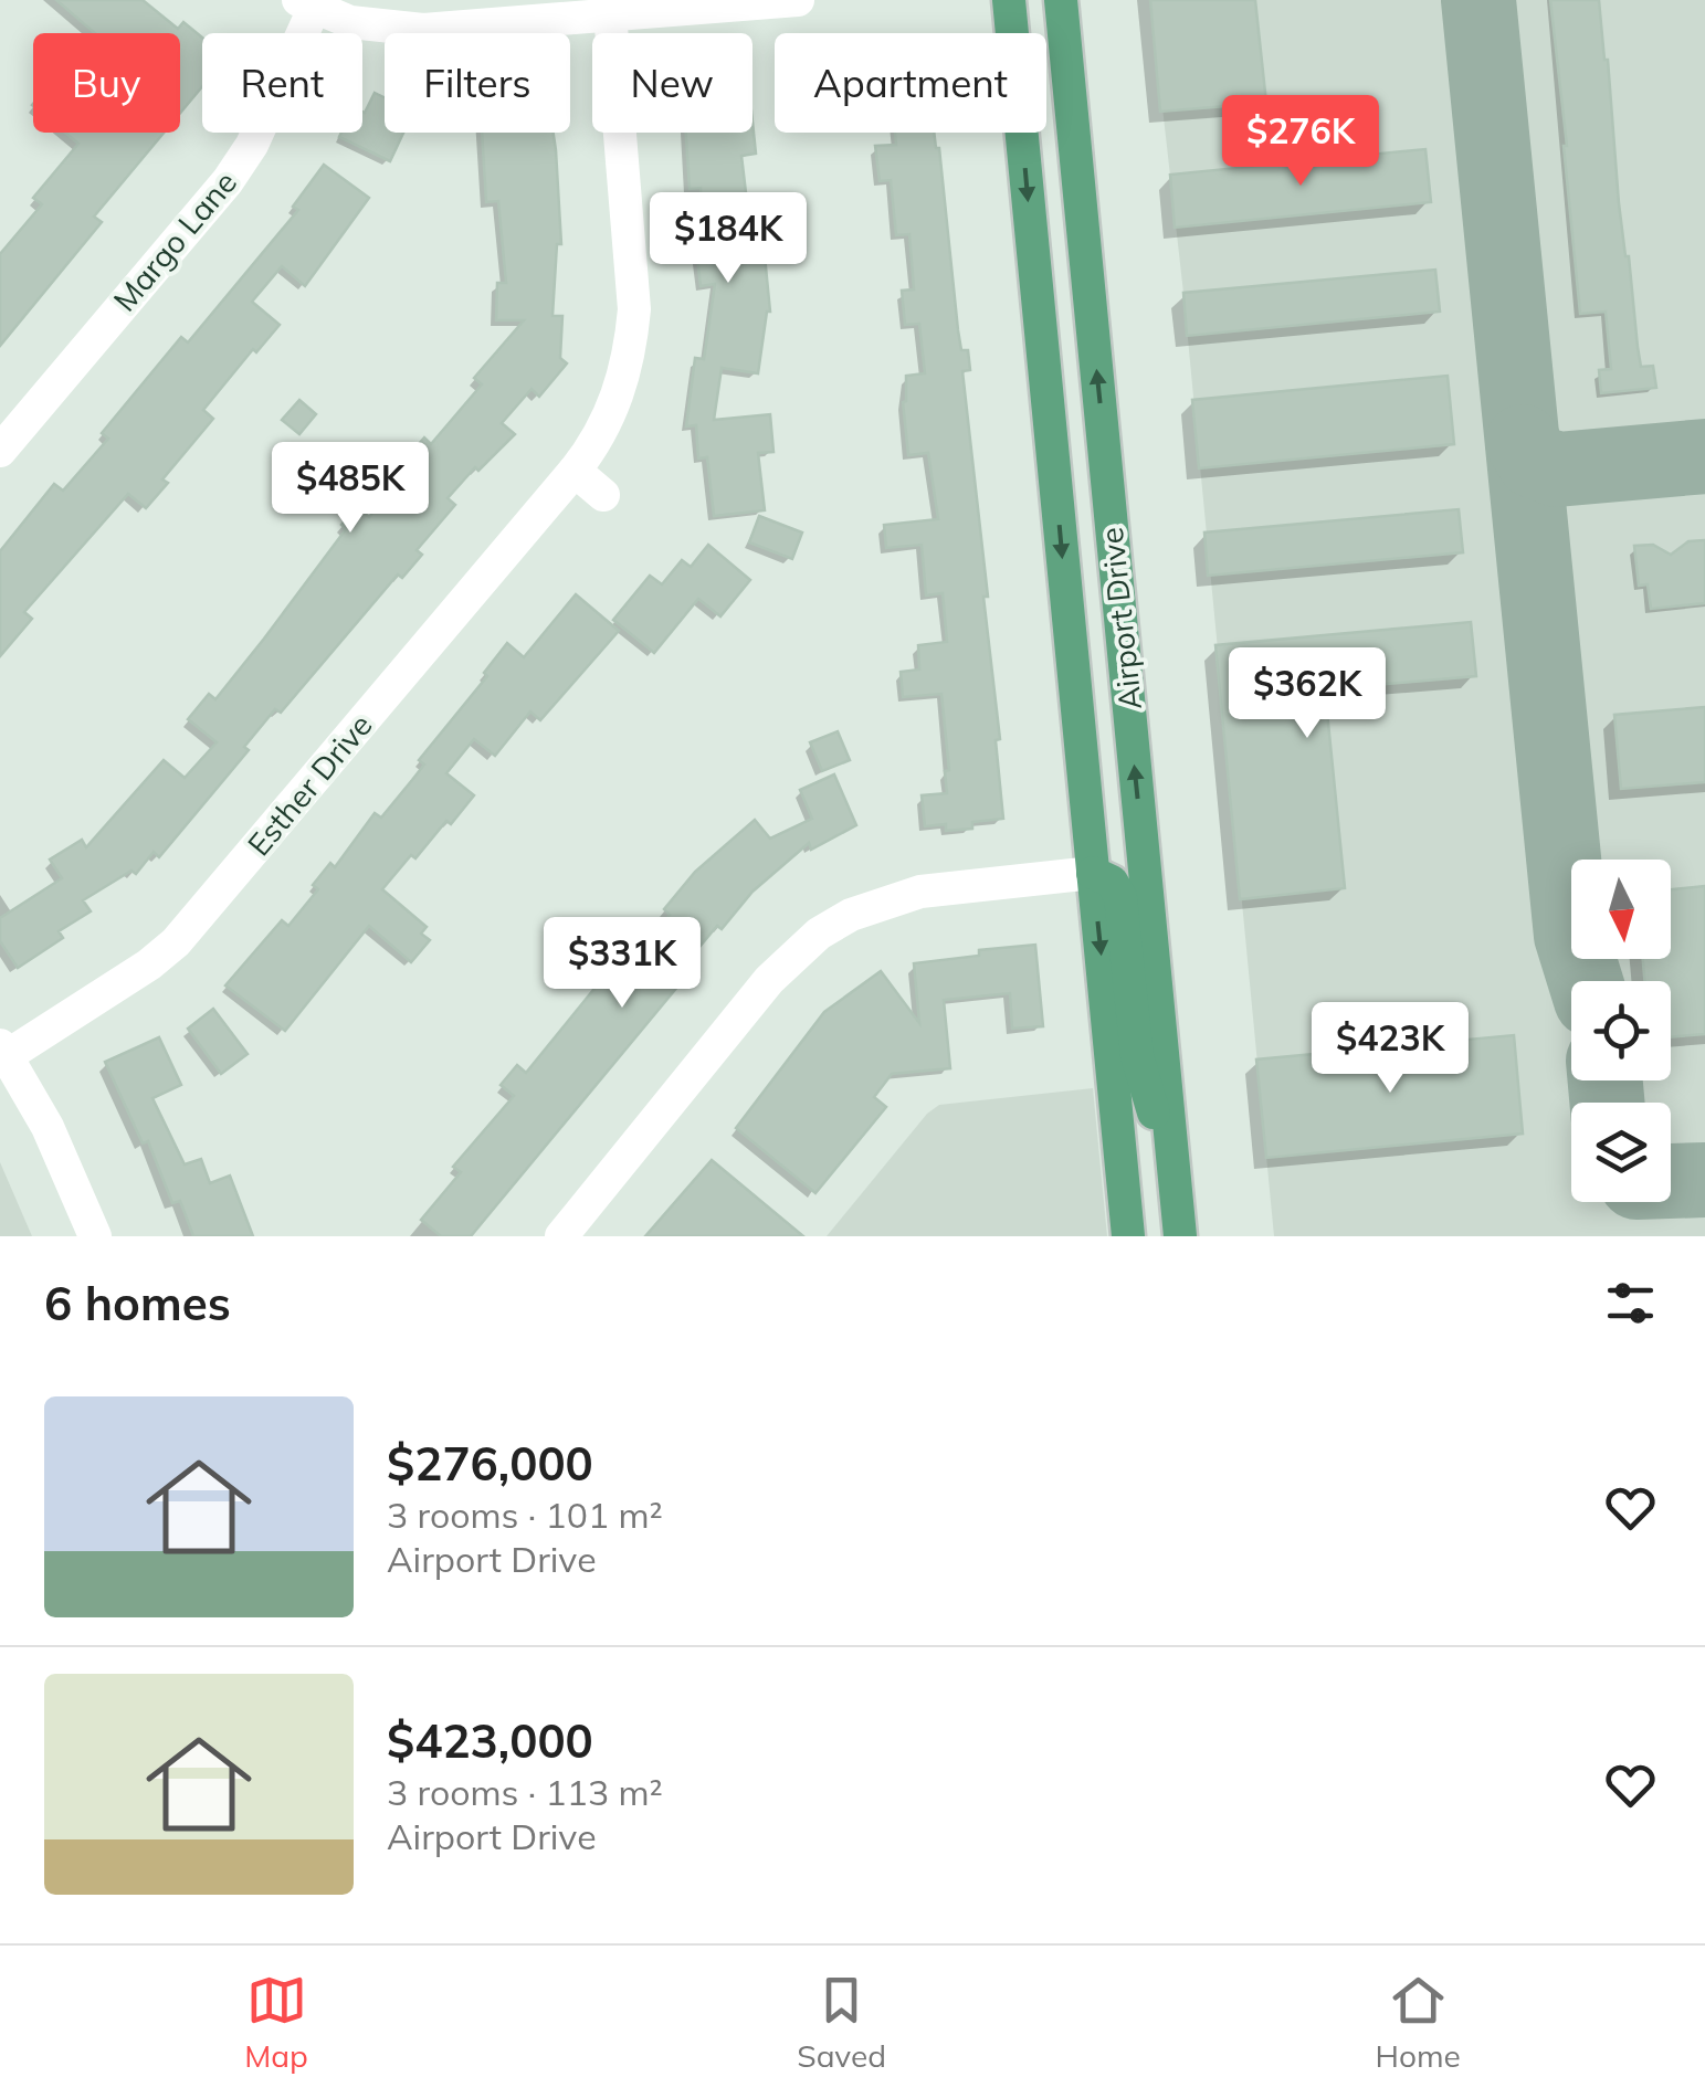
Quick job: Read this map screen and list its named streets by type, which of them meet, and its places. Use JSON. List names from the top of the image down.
{
  "streets": {
    "main road": ["Airport Drive"],
    "street": ["Margo Lane", "Esther Drive"]
  },
  "north": "bottom",
  "page": {
    "chip": [
      "Buy",
      "Rent",
      "Filters",
      "New",
      "Apartment"
    ],
    "price": [
      "$276K",
      "$184K",
      "$485K",
      "$362K",
      "$331K",
      "$423K"
    ],
    "heading": "6 homes",
    "list": [
      {
        "name": "$276,000",
        "note": "3 rooms · 101 m² · Airport Drive"
      },
      {
        "name": "$423,000",
        "note": "3 rooms · 113 m² · Airport Drive"
      }
    ],
    "tabs": ["Map", "Saved", "Home"]
  }
}
